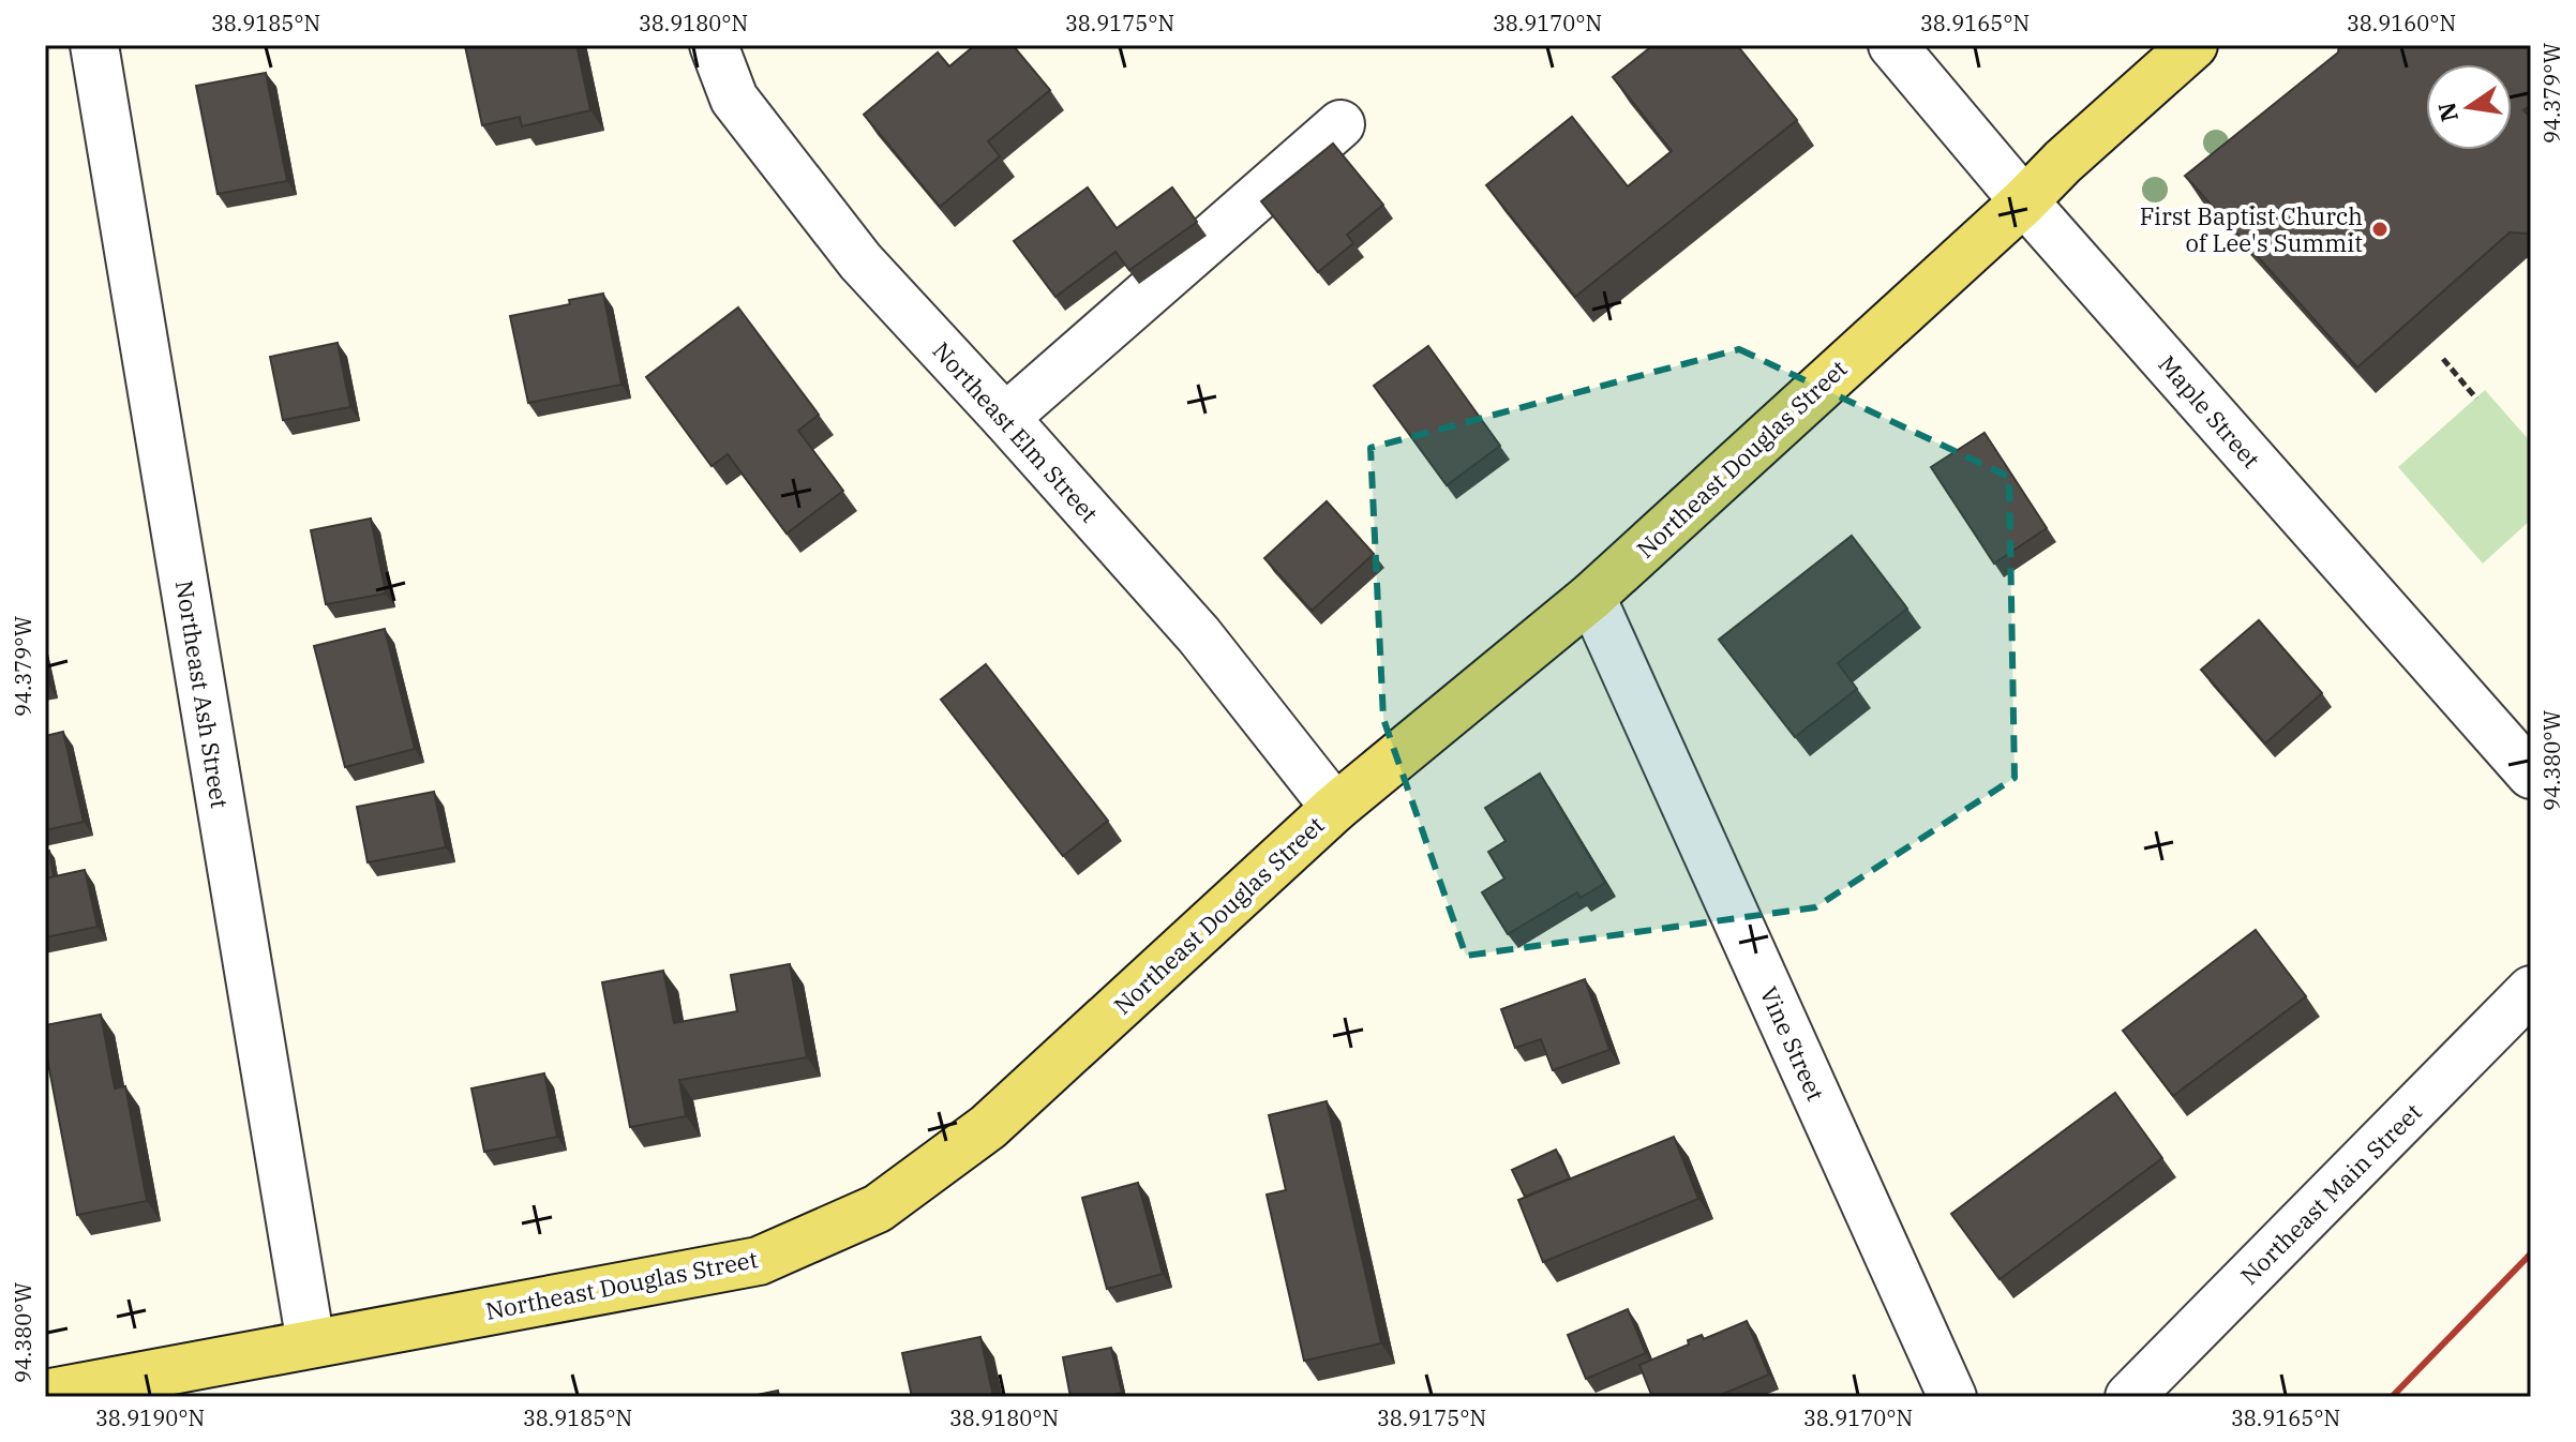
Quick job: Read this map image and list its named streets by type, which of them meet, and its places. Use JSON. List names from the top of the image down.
{
  "streets": {
    "main road": ["Northeast Douglas Street"],
    "street": [
      "Maple Street",
      "Northeast Elm Street",
      "Northeast Ash Street",
      "Vine Street",
      "Northeast Main Street"
    ]
  },
  "crossings": [
    ["Maple Street", "Northeast Douglas Street"],
    ["Northeast Elm Street", "Northeast Douglas Street"],
    ["Northeast Douglas Street", "Northeast Ash Street"],
    ["Northeast Douglas Street", "Vine Street"]
  ],
  "places": ["First Baptist Church of Lee's Summit"],
  "north": "left",
  "coordinates": [
    "38.9185°N",
    "38.9180°N",
    "38.9175°N",
    "38.9170°N",
    "38.9165°N",
    "38.9160°N",
    "94.379°W",
    "94.380°W",
    "38.9190°N"
  ]
}
